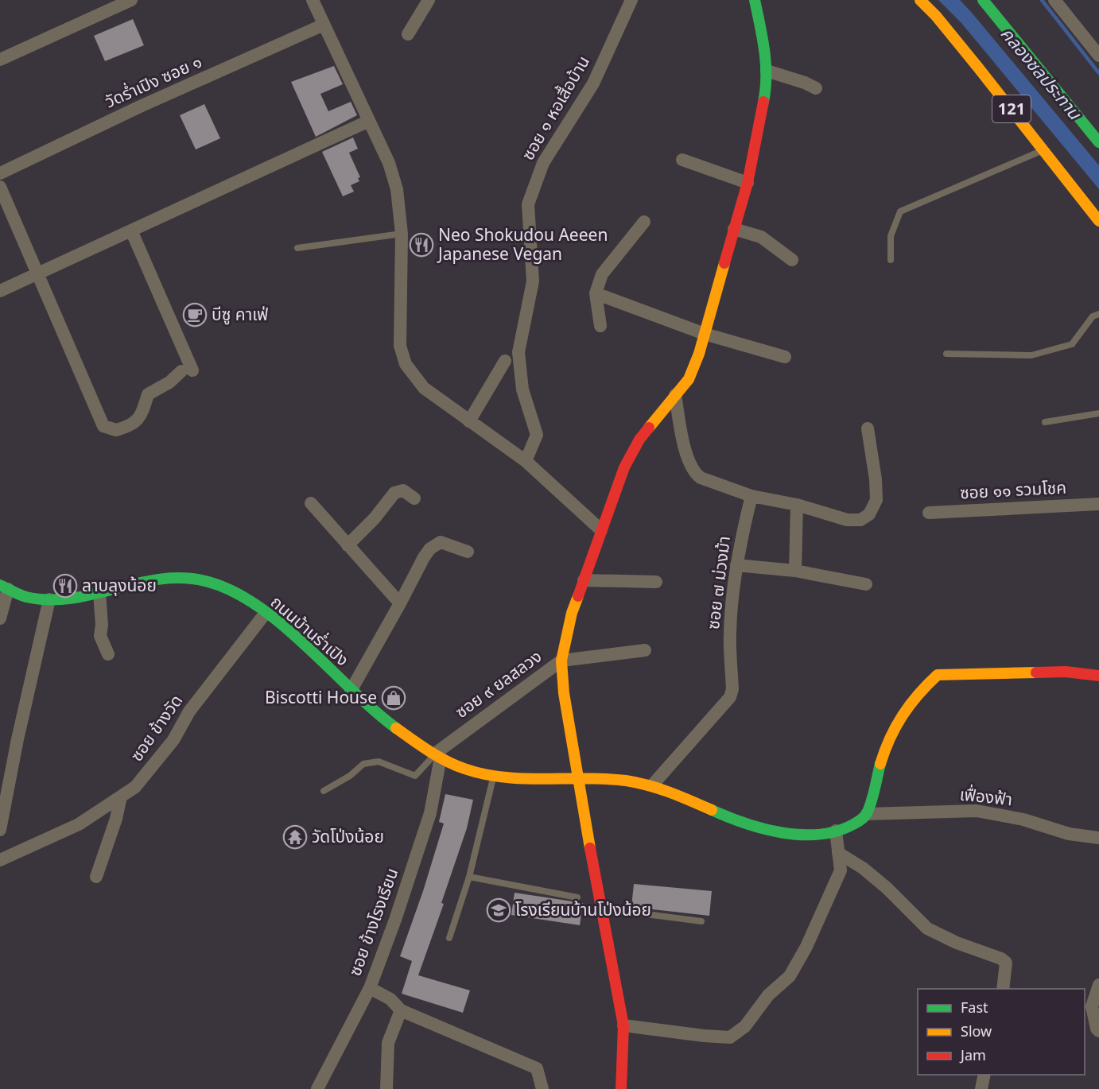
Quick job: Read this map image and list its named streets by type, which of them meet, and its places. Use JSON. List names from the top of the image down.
{
  "streets": {
    "street": [
      "วัดร่ำเปิง ซอย ๑",
      "ซอย ๑ หอเสื้อบ้าน",
      "121",
      "ซอย ๑๑ รวมโชค",
      "ซอย ๗ ม่วงม้า",
      "ถนนบ้านร่ำเปิง",
      "ซอย ๙ ยลสลวง",
      "ซอย ข้างวัด",
      "เฟื่องฟ้า",
      "ซอย ข้างโรงเรียน"
    ]
  },
  "crossings": [
    ["ซอย ๗ ม่วงม้า", "ถนนบ้านร่ำเปิง"],
    ["ถนนบ้านร่ำเปิง", "ซอย ๙ ยลสลวง"],
    ["ถนนบ้านร่ำเปิง", "ซอย ข้างวัด"],
    ["ถนนบ้านร่ำเปิง", "เฟื่องฟ้า"],
    ["ถนนบ้านร่ำเปิง", "ซอย ข้างโรงเรียน"],
    ["ซอย ๙ ยลสลวง", "ซอย ข้างโรงเรียน"]
  ],
  "water": ["คลองชลประทาน"],
  "places": {
    "restaurant": ["Neo Shokudou Aeeen Japanese Vegan", "ลาบลุงน้อย"],
    "cafe": ["บีซู คาเฟ่"],
    "shop": ["Biscotti House"],
    "temple": ["วัดโป่งน้อย"],
    "school or university": ["โรงเรียนบ้านโป่งน้อย"]
  },
  "legend": ["Fast", "Slow", "Jam"]
}
